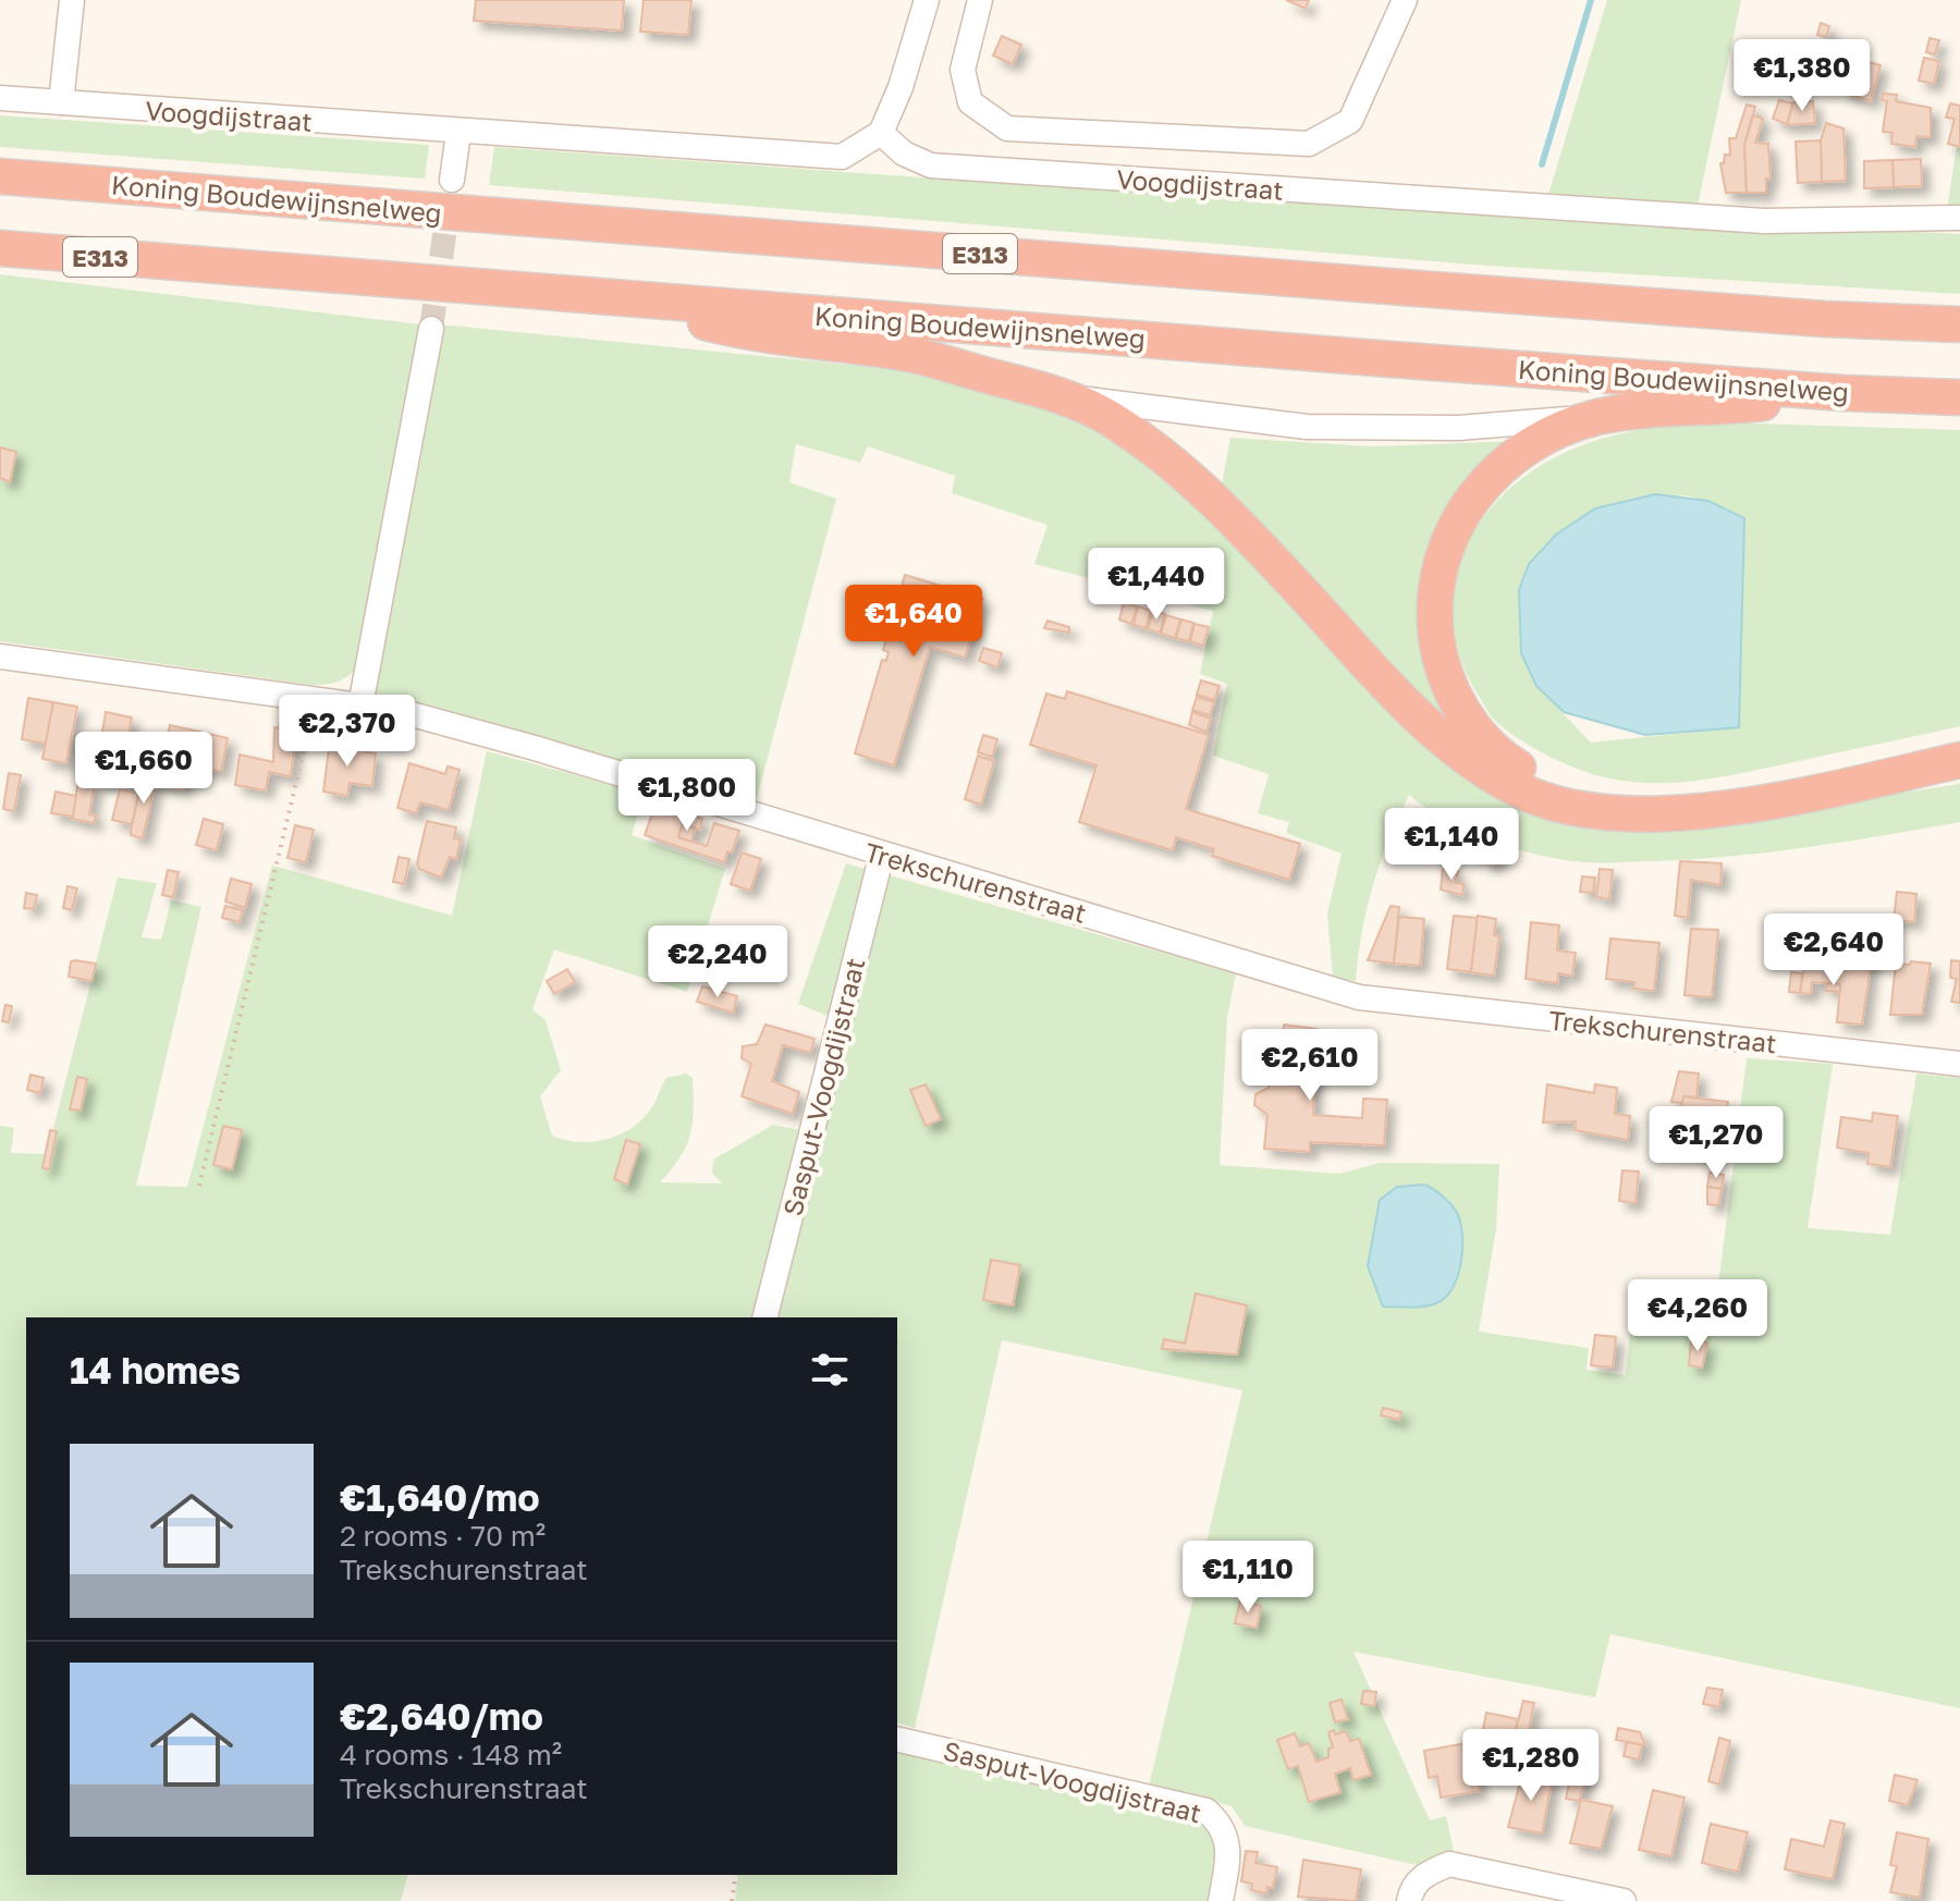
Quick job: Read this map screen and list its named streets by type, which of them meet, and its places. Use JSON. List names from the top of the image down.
{
  "streets": {
    "highway": ["Koning Boudewijnsnelweg", "E313"],
    "street": ["Voogdijstraat", "Trekschurenstraat", "Sasput-Voogdijstraat"]
  },
  "crossings": [
    ["Trekschurenstraat", "Sasput-Voogdijstraat"]
  ],
  "page": {
    "price": [
      "€1,380",
      "€1,440",
      "€1,640",
      "€2,370",
      "€1,660",
      "€1,800",
      "€1,140",
      "€2,640",
      "€2,240",
      "€2,610",
      "€1,270",
      "€4,260",
      "€1,110",
      "€1,280"
    ],
    "heading": "14 homes",
    "list": [
      {
        "name": "€1,640/mo",
        "note": "2 rooms · 70 m² · Trekschurenstraat"
      },
      {
        "name": "€2,640/mo",
        "note": "4 rooms · 148 m² · Trekschurenstraat"
      }
    ]
  }
}
